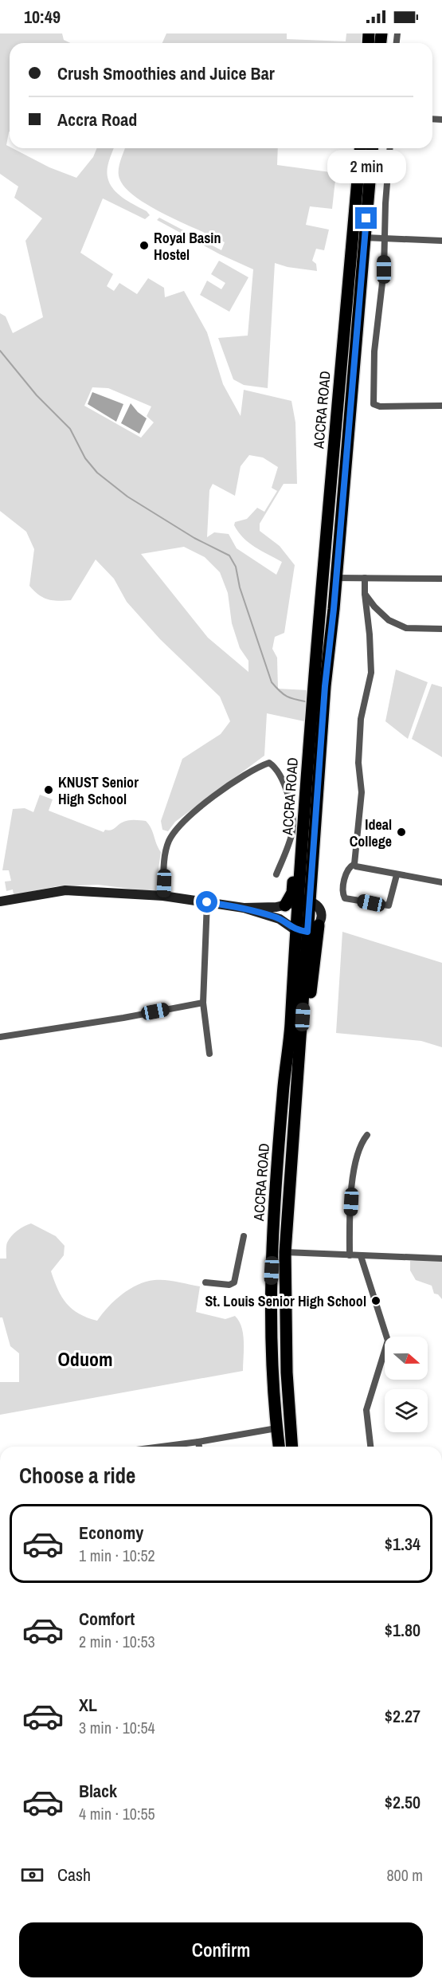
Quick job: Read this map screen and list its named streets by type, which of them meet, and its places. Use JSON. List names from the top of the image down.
{
  "streets": {
    "highway": ["ACCRA ROAD"]
  },
  "districts": ["Oduom"],
  "places": [
    "Royal Basin Hostel",
    "KNUST Senior High School",
    "Ideal College",
    "St. Louis Senior High School"
  ],
  "north": "right",
  "page": {
    "status": "10:49",
    "banner": ["Crush Smoothies and Juice Bar", "Accra Road"],
    "bubble": "2 min",
    "heading": "Choose a ride",
    "list": [
      {
        "name": "Economy",
        "note": "1 min · 10:52",
        "value": "$1.34"
      },
      {
        "name": "Comfort",
        "note": "2 min · 10:53",
        "value": "$1.80"
      },
      {
        "name": "XL",
        "note": "3 min · 10:54",
        "value": "$2.27"
      },
      {
        "name": "Black",
        "note": "4 min · 10:55",
        "value": "$2.50"
      }
    ],
    "pay": ["Cash", "800 m"],
    "buttons": "Confirm"
  }
}
